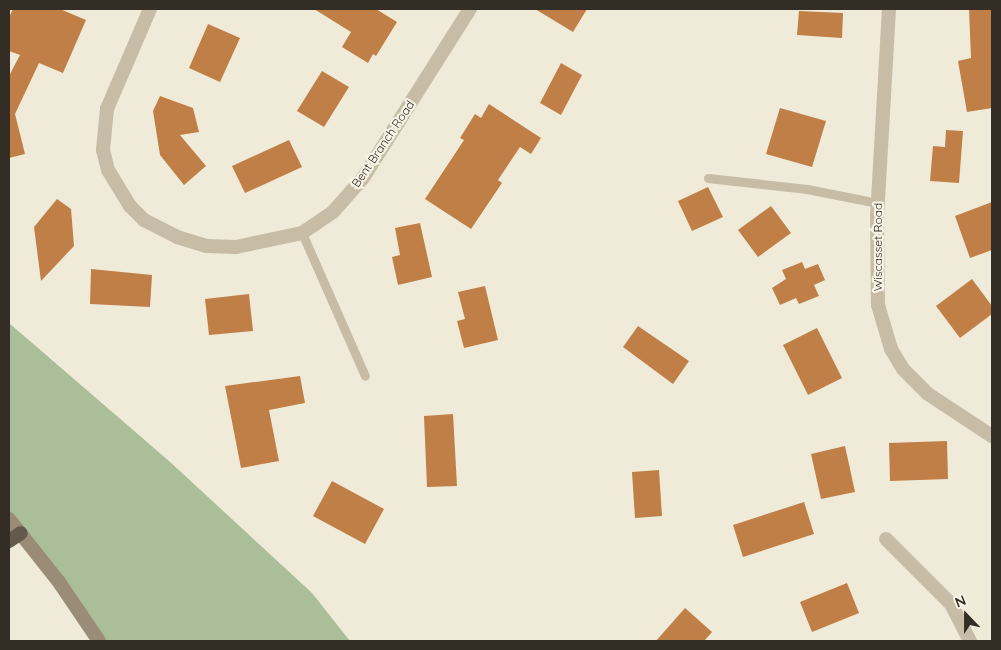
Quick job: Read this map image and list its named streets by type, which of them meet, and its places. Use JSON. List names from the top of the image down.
{
  "streets": {
    "street": ["Bent Branch Road", "Wiscasset Road"]
  },
  "north": "top"
}
